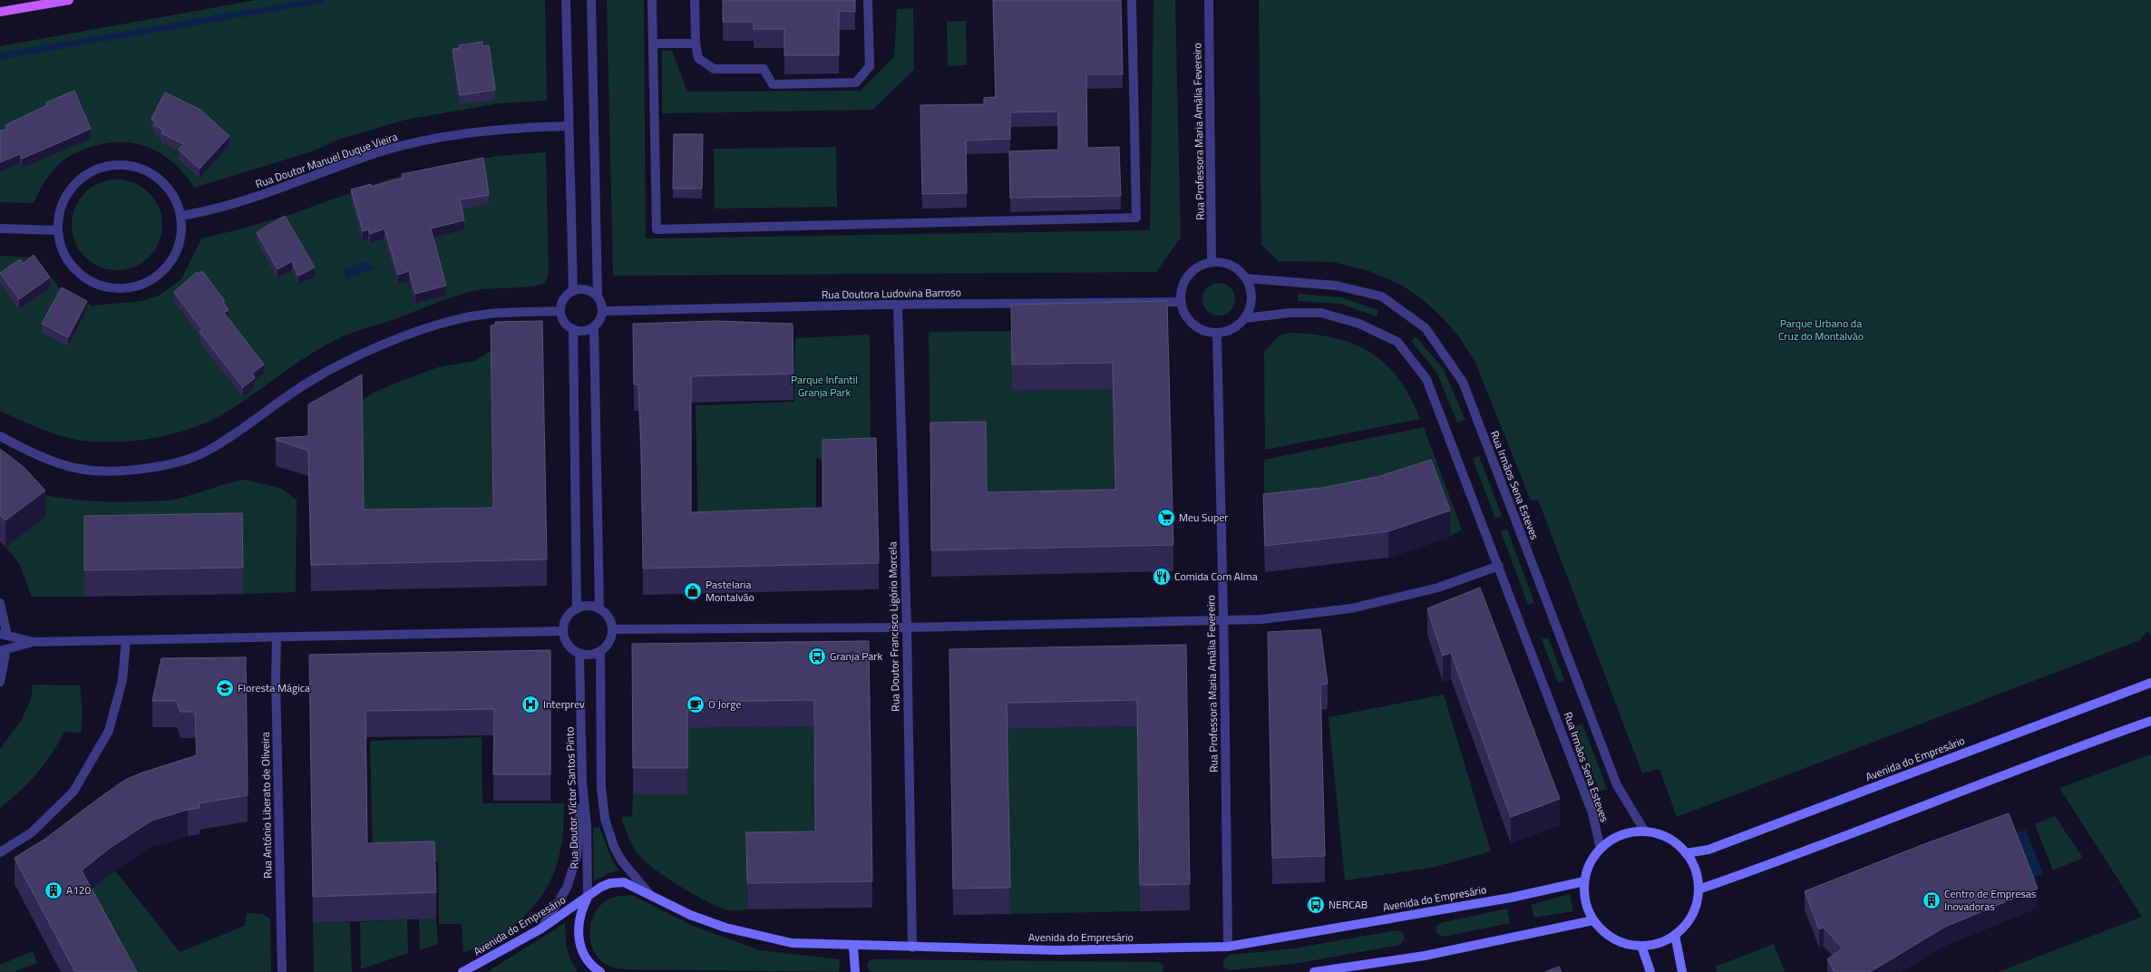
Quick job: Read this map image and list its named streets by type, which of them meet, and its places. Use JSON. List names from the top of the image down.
{
  "streets": {
    "main road": ["Avenida do Empresário"],
    "street": [
      "Rua Professora Maria Amália Fevereiro",
      "Rua Doutor Manuel Duque Vieira",
      "Rua Doutora Ludovina Barroso",
      "Rua Irmãos Sena Esteves",
      "Rua Doutor Francisco Ligório Morcela",
      "Rua Doutor Víctor Santos Pinto",
      "Rua António Liberato de Oliveira"
    ]
  },
  "crossings": [
    ["Rua Professora Maria Amália Fevereiro", "Rua Doutora Ludovina Barroso"],
    ["Rua Professora Maria Amália Fevereiro", "Rua Irmãos Sena Esteves"],
    ["Rua Professora Maria Amália Fevereiro", "Avenida do Empresário"],
    ["Rua Doutora Ludovina Barroso", "Rua Irmãos Sena Esteves"],
    ["Rua Doutora Ludovina Barroso", "Rua Doutor Francisco Ligório Morcela"],
    ["Rua Irmãos Sena Esteves", "Avenida do Empresário"],
    ["Rua Doutor Francisco Ligório Morcela", "Avenida do Empresário"],
    ["Avenida do Empresário", "Rua Doutor Víctor Santos Pinto"]
  ],
  "parks": ["Parque Urbano da Cruz do Montalvão", "Parque Infantil Granja Park"],
  "places": {
    "supermarket": ["Meu Super"],
    "restaurant": ["Comida Com Alma"],
    "shop": ["Pastelaria Montalvão"],
    "bus stop": ["Granja Park", "NERCAB"],
    "school or university": ["Floresta Mágica"],
    "hospital": ["Interprev"],
    "cafe": ["O Jorge"],
    "building": ["A120", "Centro de Empresas Inovadoras"]
  }
}
